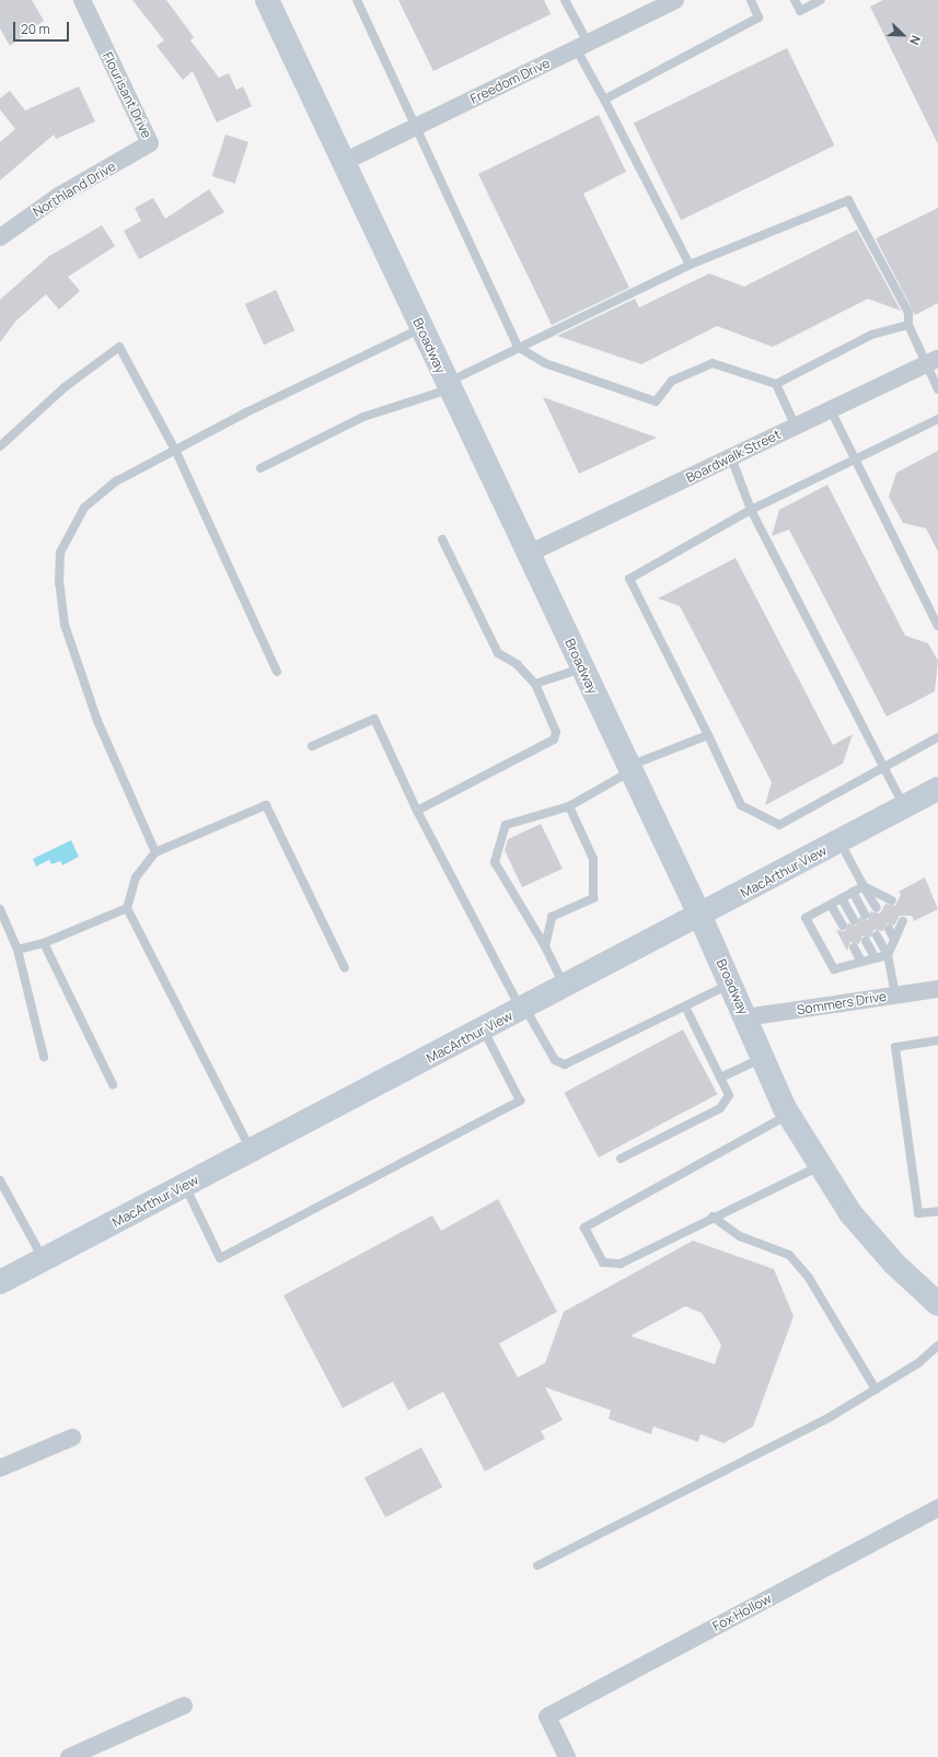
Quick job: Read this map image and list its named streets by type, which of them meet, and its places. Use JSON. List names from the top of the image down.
{
  "streets": {
    "main road": ["Broadway", "MacArthur View"],
    "street": [
      "Freedom Drive",
      "Flourisant Drive",
      "Northland Drive",
      "Boardwalk Street",
      "Sommers Drive",
      "Fox Hollow"
    ]
  },
  "crossings": [
    ["Freedom Drive", "Broadway"],
    ["Flourisant Drive", "Northland Drive"],
    ["Broadway", "Boardwalk Street"],
    ["Broadway", "MacArthur View"],
    ["Broadway", "Sommers Drive"]
  ],
  "scale_bar": "20 m",
  "north": "bottom right"
}
